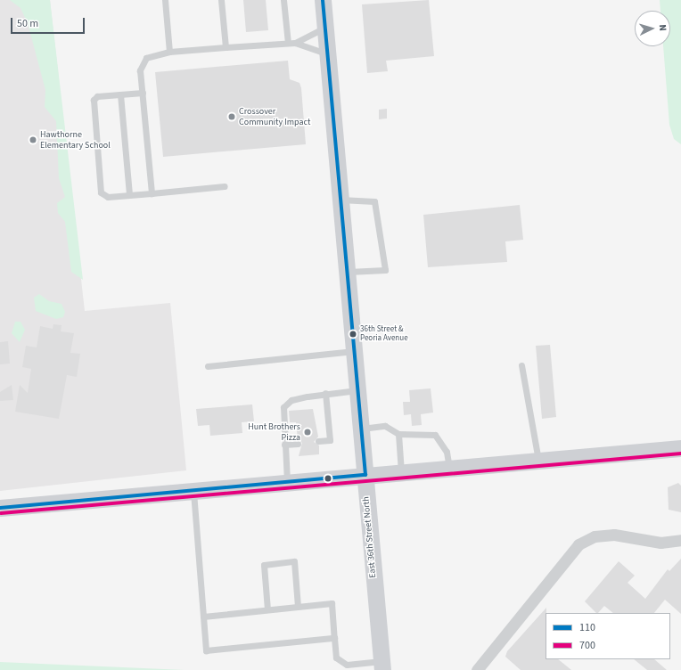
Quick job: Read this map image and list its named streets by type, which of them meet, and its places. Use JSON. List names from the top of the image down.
{
  "streets": {
    "main road": ["East 36th Street North"]
  },
  "places": [
    "Crossover Community Impact",
    "Hawthorne Elementary School",
    "36th Street & Peoria Avenue",
    "Hunt Brothers Pizza"
  ],
  "lines": ["transit line 110", "transit line 700"],
  "legend": ["110", "700"],
  "scale_bar": "50 m",
  "north": "right"
}
